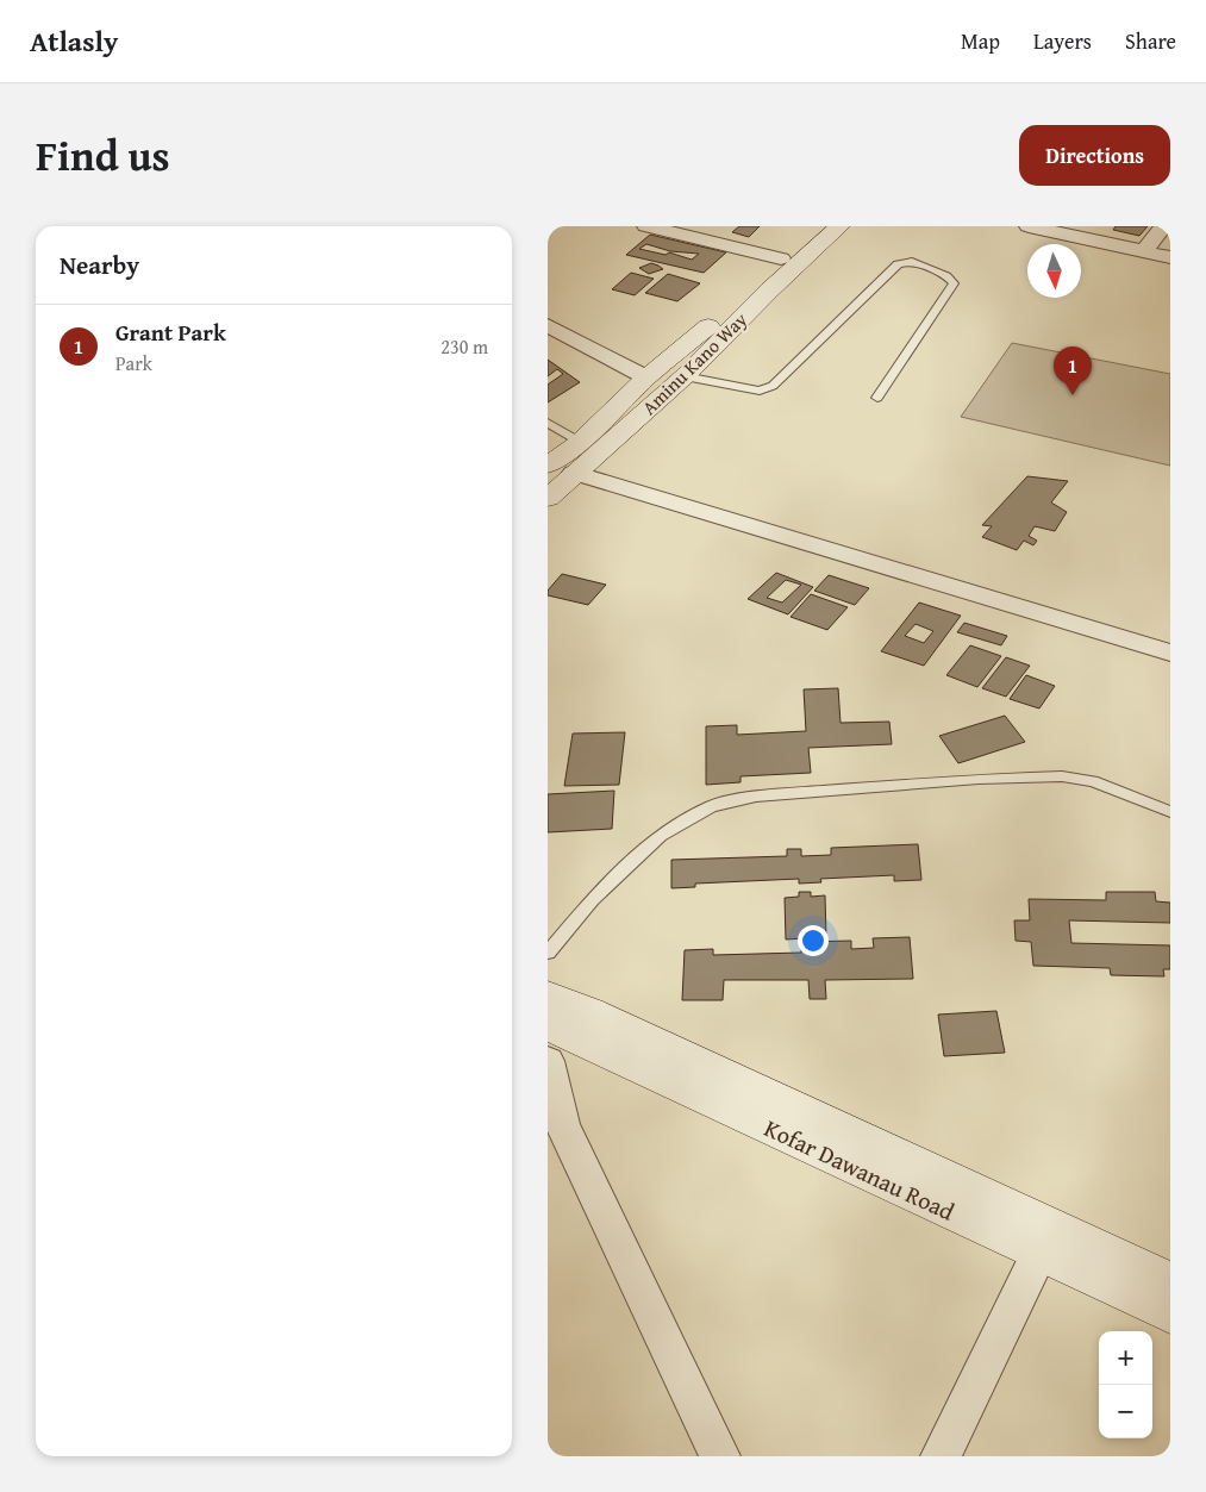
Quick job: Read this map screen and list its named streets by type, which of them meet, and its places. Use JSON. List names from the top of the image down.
{
  "streets": {
    "main road": ["Aminu Kano Way", "Kofar Dawanau Road"]
  },
  "north": "bottom",
  "page": {
    "header": "Atlasly",
    "nav": ["Map", "Layers", "Share"],
    "title": "Find us",
    "buttons": "Directions",
    "heading": "Nearby",
    "list": [
      {
        "mark": "1",
        "name": "Grant Park",
        "note": "Park",
        "value": "230 m"
      }
    ],
    "pins": "1",
    "map_buttons": ["+", "−"]
  }
}
